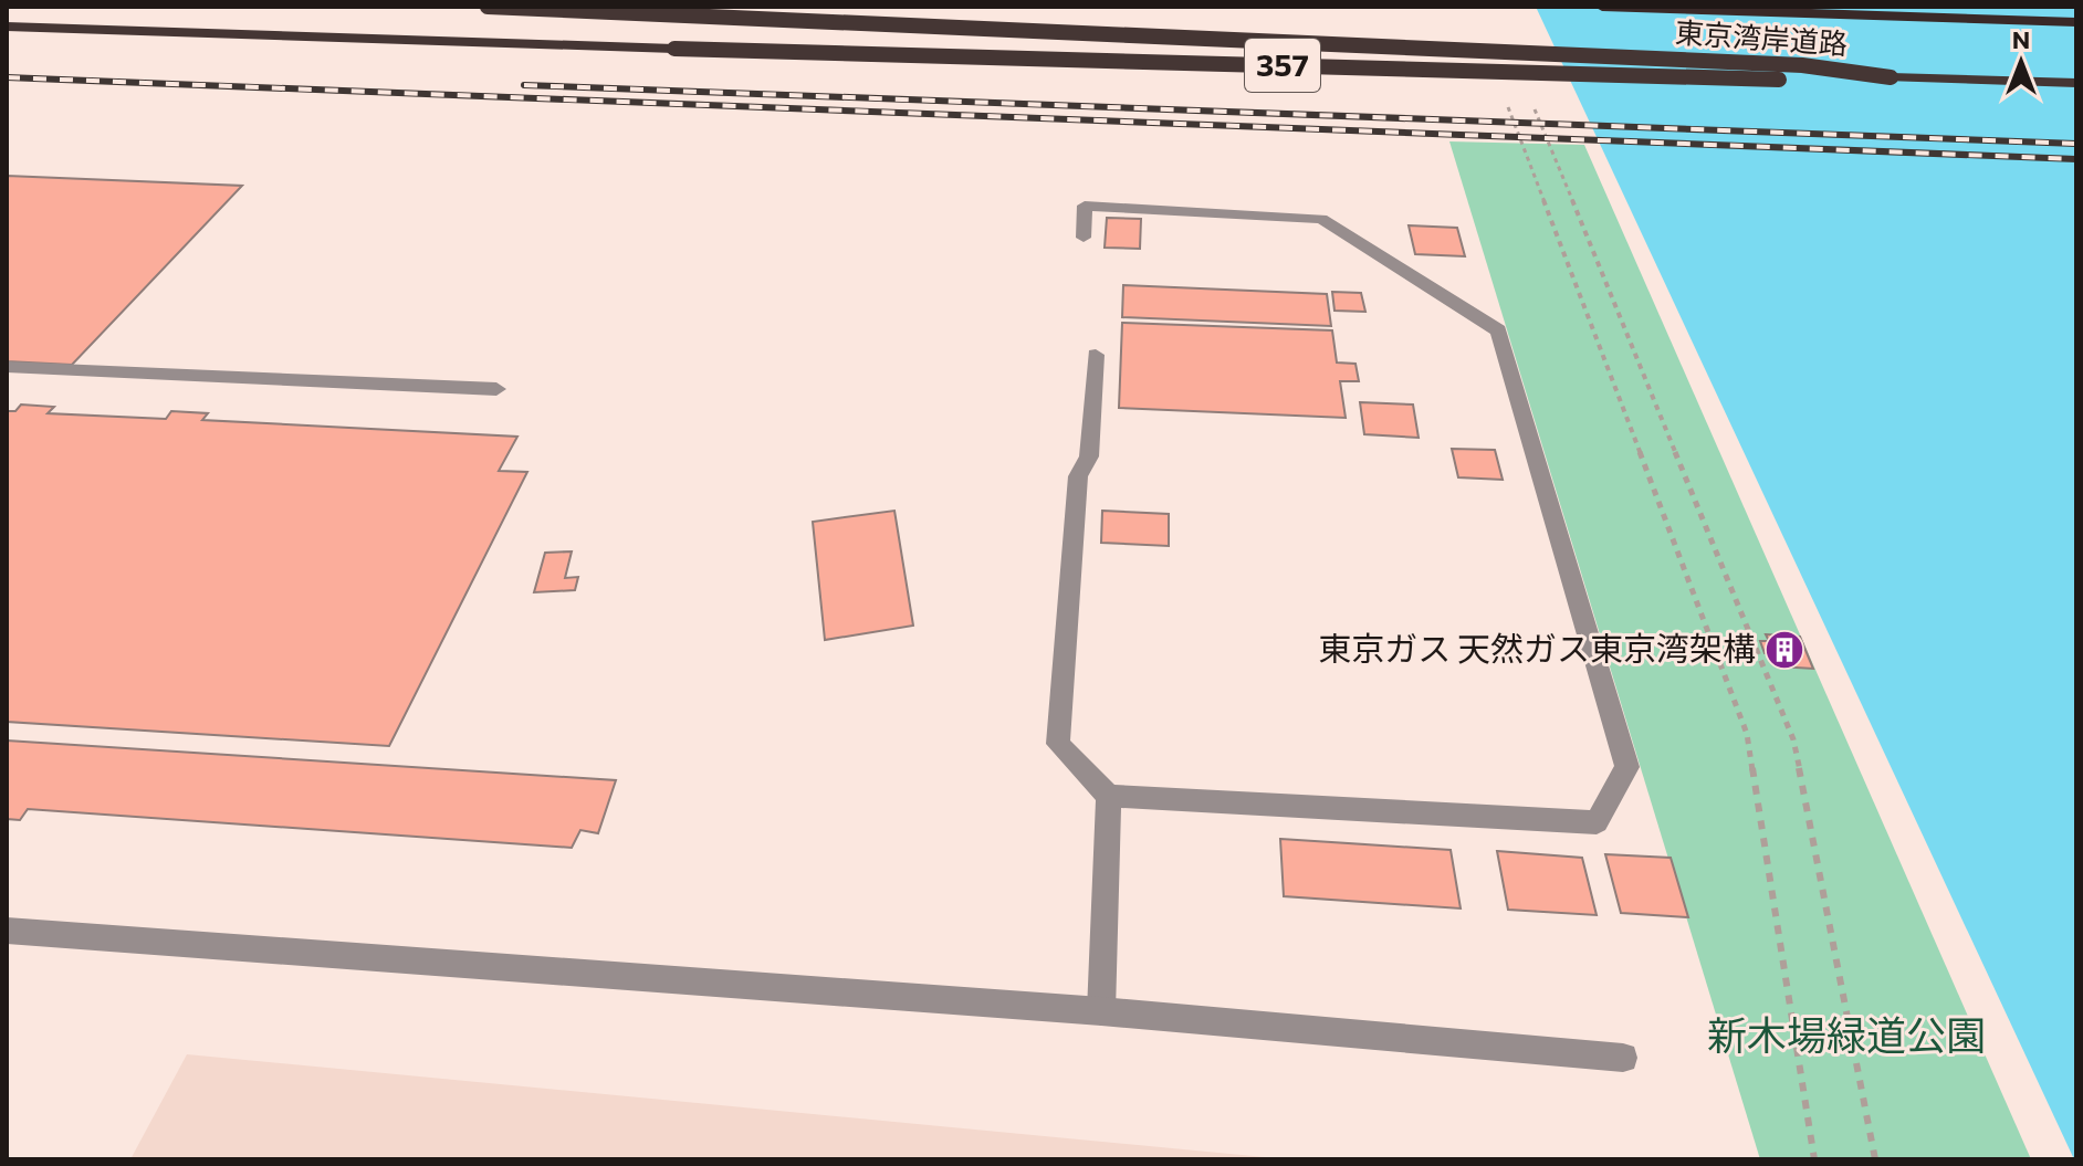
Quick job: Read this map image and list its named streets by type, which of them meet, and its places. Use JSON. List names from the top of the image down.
{
  "streets": {
    "highway": ["東京湾岸道路", "357"]
  },
  "crossings": [
    ["東京湾岸道路", "357"]
  ],
  "parks": ["新木場緑道公園"],
  "places": {
    "building": ["東京ガス 天然ガス東京湾架構"]
  },
  "north": "top"
}
